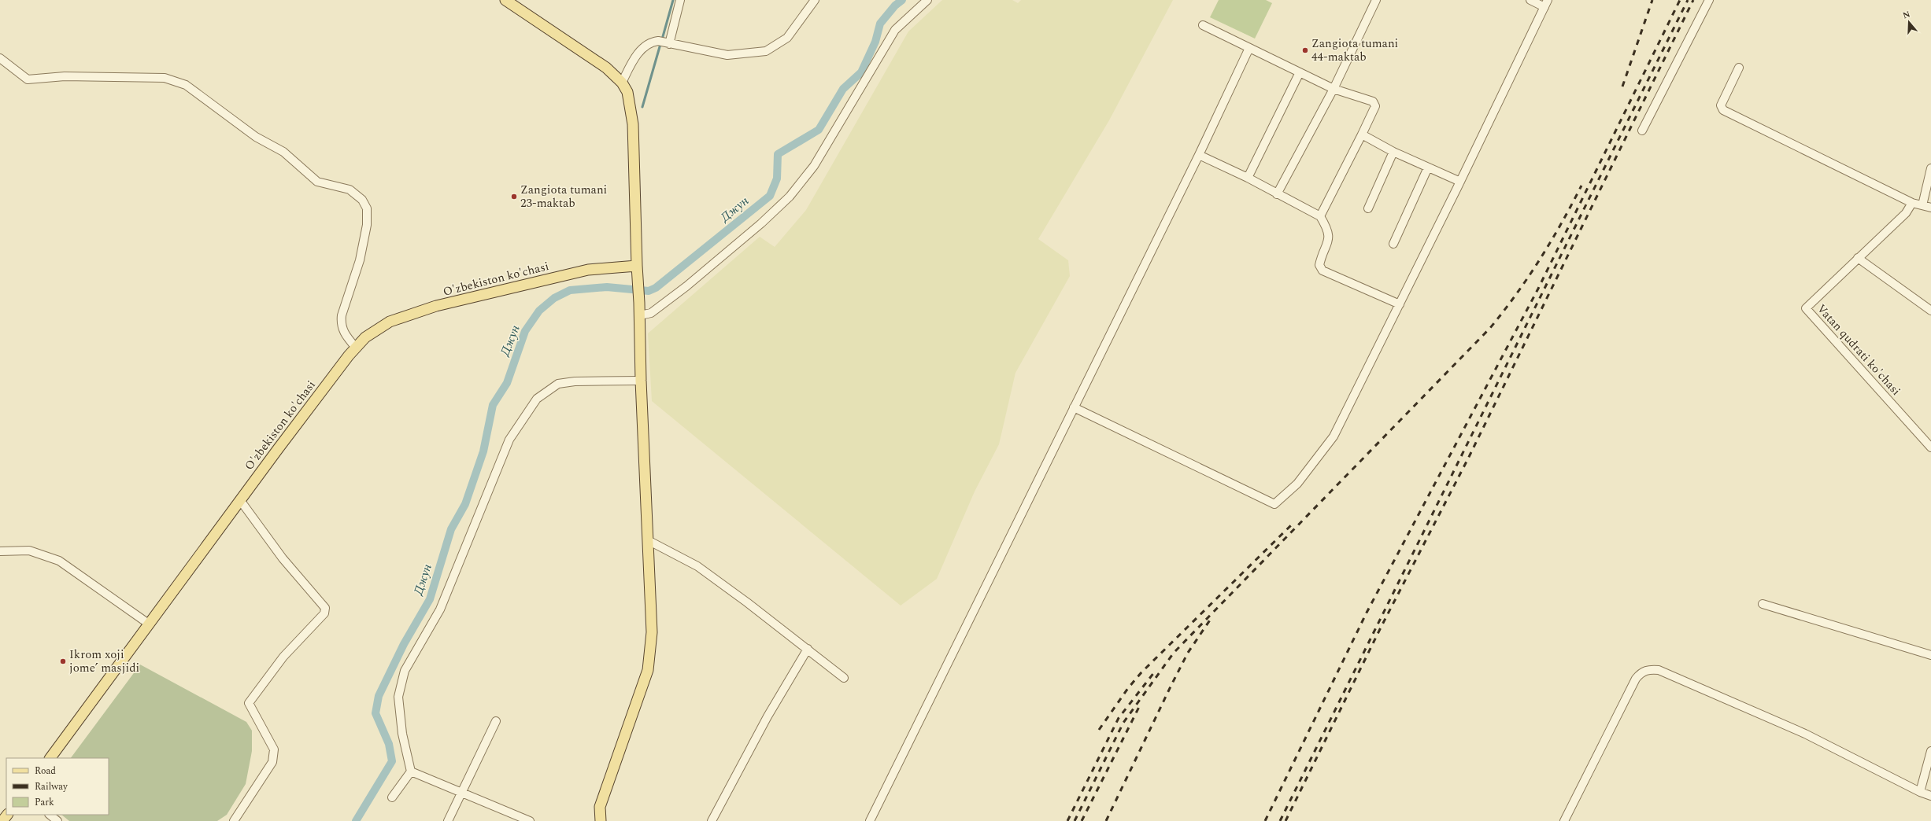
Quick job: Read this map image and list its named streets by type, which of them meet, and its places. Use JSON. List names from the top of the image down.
{
  "streets": {
    "main road": ["O'zbekiston ko'chasi"],
    "street": ["Vatan qudrati ko'chasi"]
  },
  "water": ["Джун"],
  "places": ["Zangiota tumani 44-maktab", "Zangiota tumani 23-maktab", "Ikrom xoji jome’ masjidi"],
  "legend": ["Road", "Railway", "Park"],
  "north": "top"
}
